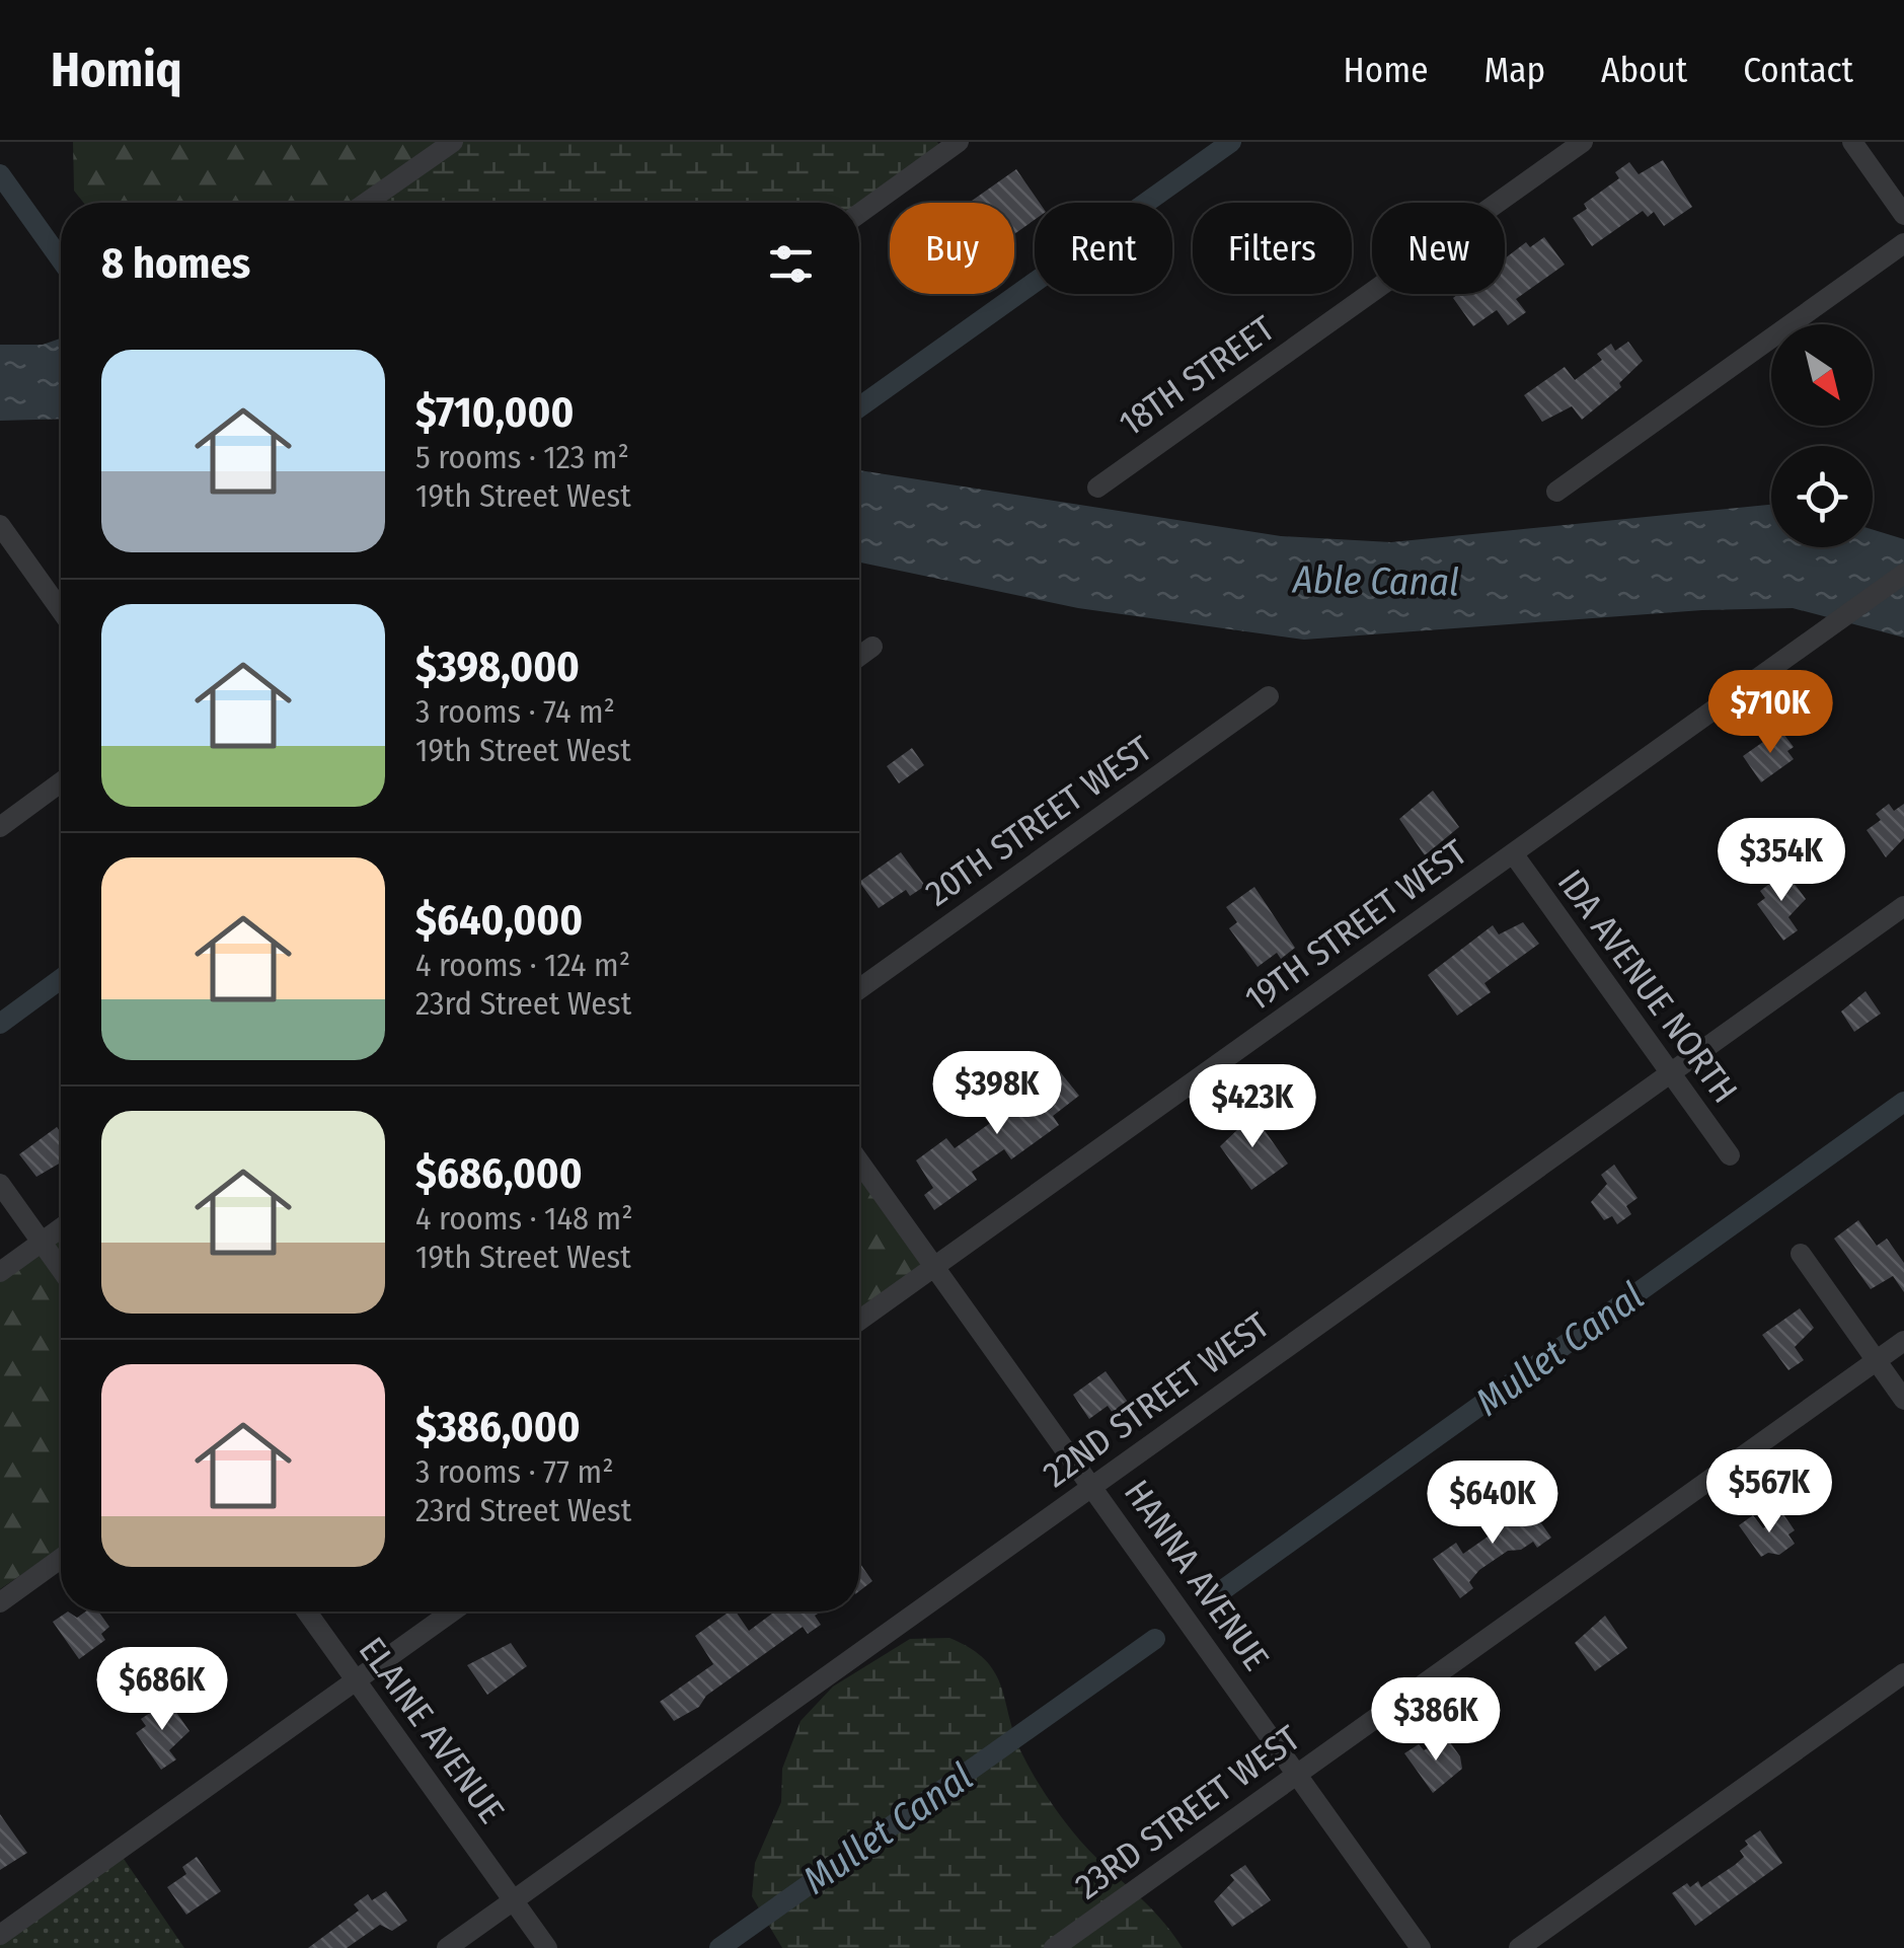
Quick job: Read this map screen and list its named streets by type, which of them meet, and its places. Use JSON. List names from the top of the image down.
{
  "streets": {
    "street": [
      "18TH STREET",
      "20TH STREET WEST",
      "19TH STREET WEST",
      "IDA AVENUE NORTH",
      "22ND STREET WEST",
      "HANNA AVENUE",
      "ELAINE AVENUE",
      "23RD STREET WEST"
    ]
  },
  "crossings": [
    ["19TH STREET WEST", "IDA AVENUE NORTH"],
    ["19TH STREET WEST", "HANNA AVENUE"],
    ["IDA AVENUE NORTH", "22ND STREET WEST"],
    ["22ND STREET WEST", "HANNA AVENUE"],
    ["22ND STREET WEST", "ELAINE AVENUE"],
    ["HANNA AVENUE", "23RD STREET WEST"]
  ],
  "water": ["Able Canal", "Mullet Canal"],
  "north": "bottom right",
  "page": {
    "header": "Homiq",
    "nav": [
      "Home",
      "Map",
      "About",
      "Contact"
    ],
    "chip": [
      "Buy",
      "Rent",
      "Filters",
      "New"
    ],
    "heading": "8 homes",
    "list": [
      {
        "name": "$710,000",
        "note": "5 rooms · 123 m² · 19th Street West"
      },
      {
        "name": "$398,000",
        "note": "3 rooms · 74 m² · 19th Street West"
      },
      {
        "name": "$640,000",
        "note": "4 rooms · 124 m² · 23rd Street West"
      },
      {
        "name": "$686,000",
        "note": "4 rooms · 148 m² · 19th Street West"
      },
      {
        "name": "$386,000",
        "note": "3 rooms · 77 m² · 23rd Street West"
      }
    ],
    "price": [
      "$710K",
      "$354K",
      "$398K",
      "$423K",
      "$567K",
      "$640K",
      "$686K",
      "$386K"
    ]
  }
}
